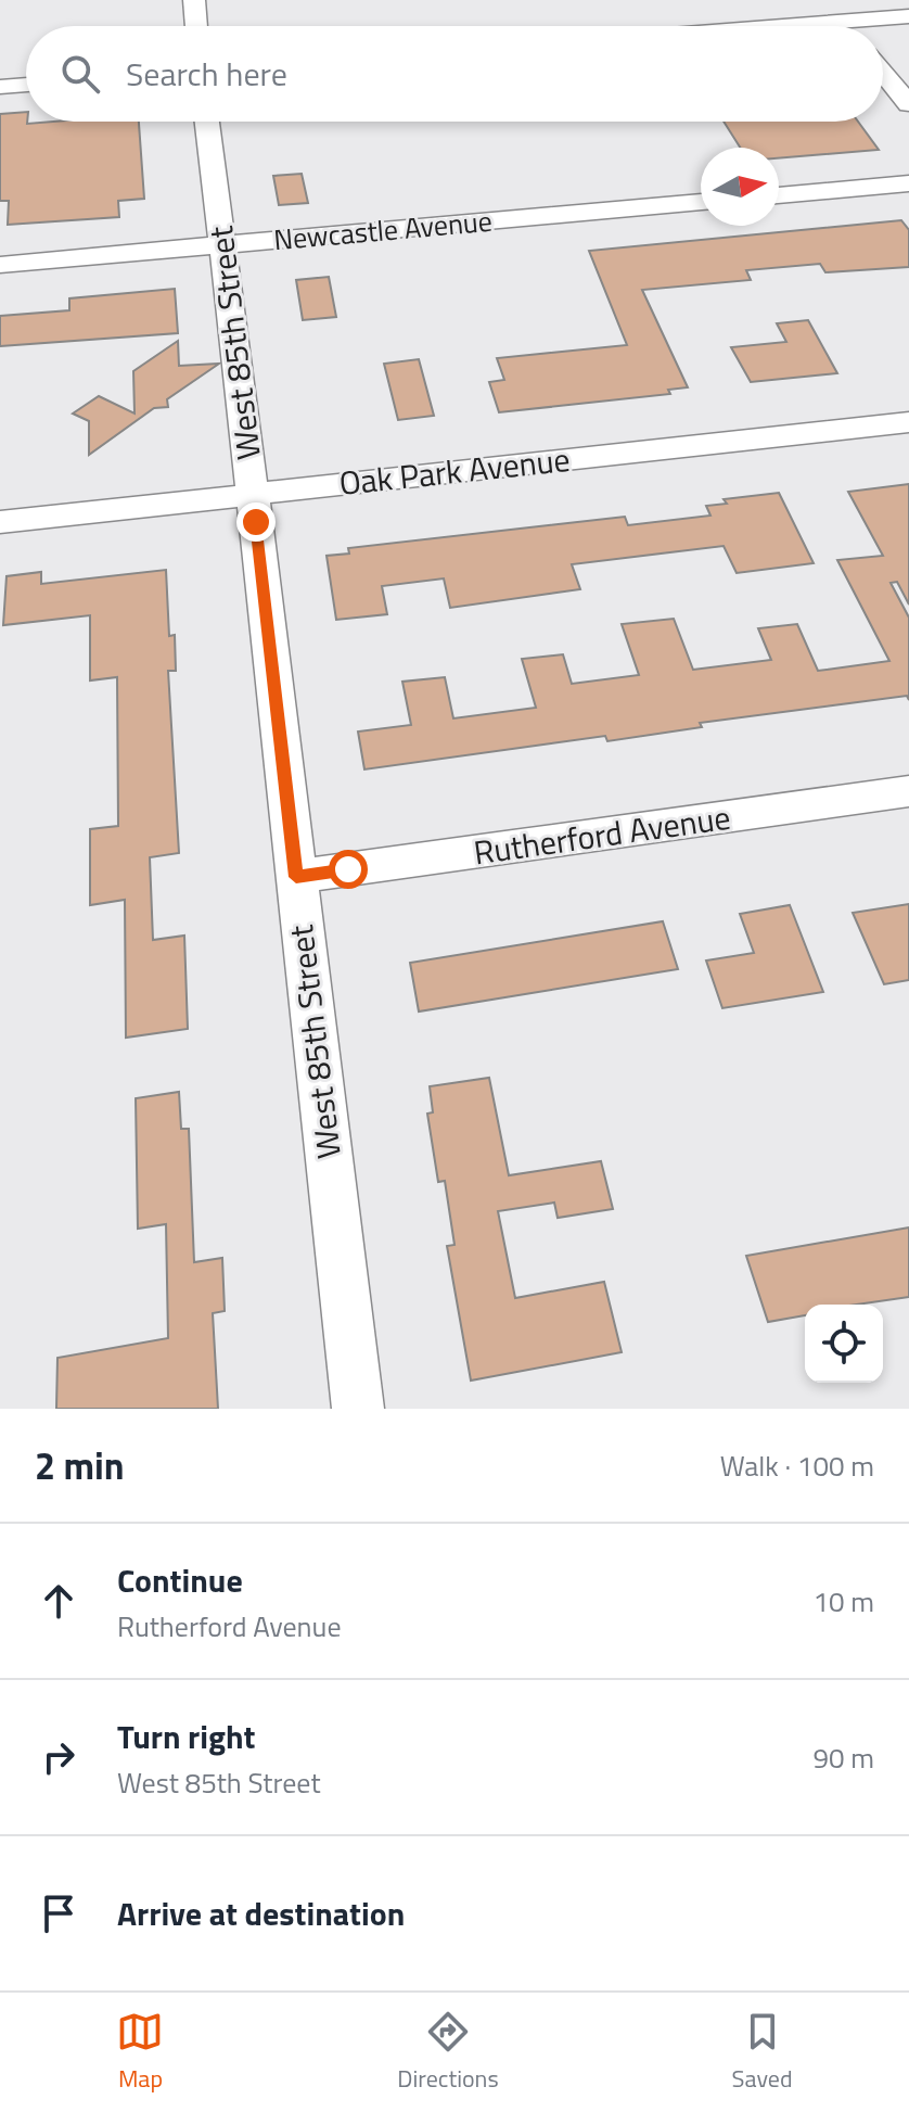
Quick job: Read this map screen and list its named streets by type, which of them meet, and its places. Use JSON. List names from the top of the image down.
{
  "streets": {
    "street": [
      "Newcastle Avenue",
      "West 85th Street",
      "Oak Park Avenue",
      "Rutherford Avenue"
    ]
  },
  "crossings": [
    ["Newcastle Avenue", "West 85th Street"],
    ["West 85th Street", "Oak Park Avenue"],
    ["West 85th Street", "Rutherford Avenue"]
  ],
  "north": "right",
  "page": {
    "search": "Search here",
    "heading": ["2 min", "Walk · 100 m"],
    "list": [
      ["Continue", "Rutherford Avenue", "10 m"],
      ["Turn right", "West 85th Street", "90 m"],
      "Arrive at destination"
    ],
    "nav": ["Map", "Directions", "Saved"]
  }
}
